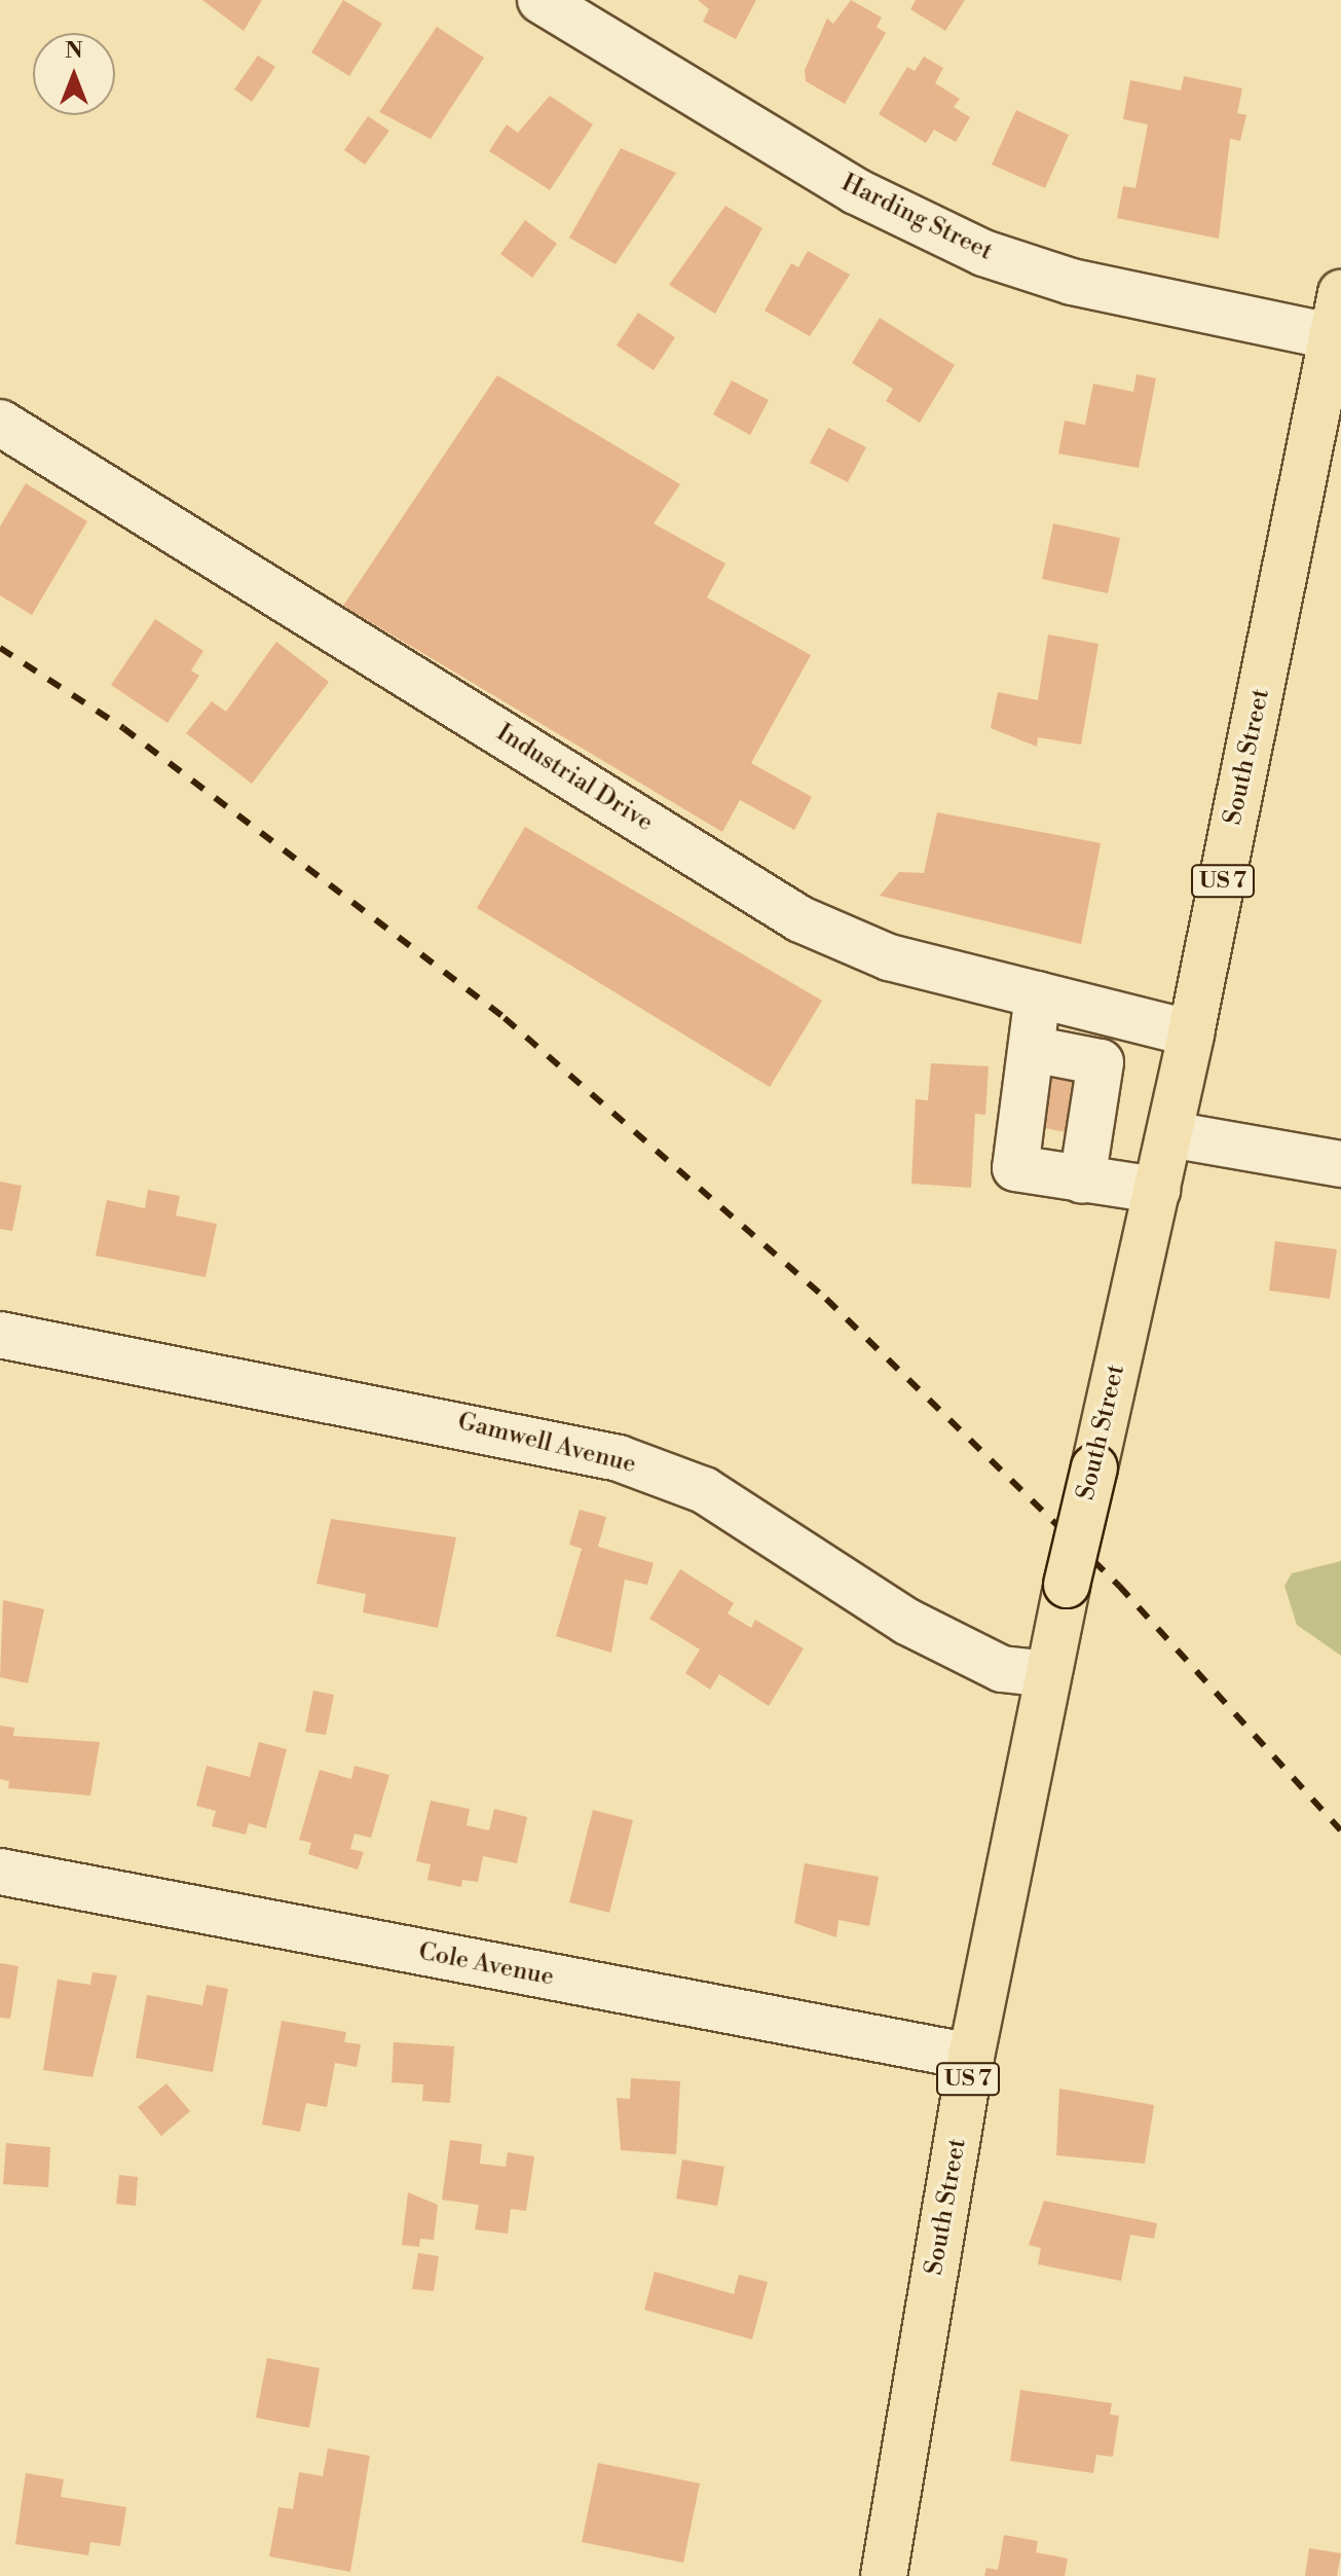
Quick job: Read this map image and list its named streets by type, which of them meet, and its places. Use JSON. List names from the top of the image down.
{
  "streets": {
    "highway": ["South Street", "US 7"],
    "street": [
      "Harding Street",
      "Industrial Drive",
      "Gamwell Avenue",
      "Cole Avenue"
    ]
  },
  "crossings": [
    ["Harding Street", "South Street"],
    ["South Street", "Industrial Drive"],
    ["South Street", "Gamwell Avenue"],
    ["South Street", "Cole Avenue"]
  ],
  "north": "top"
}
